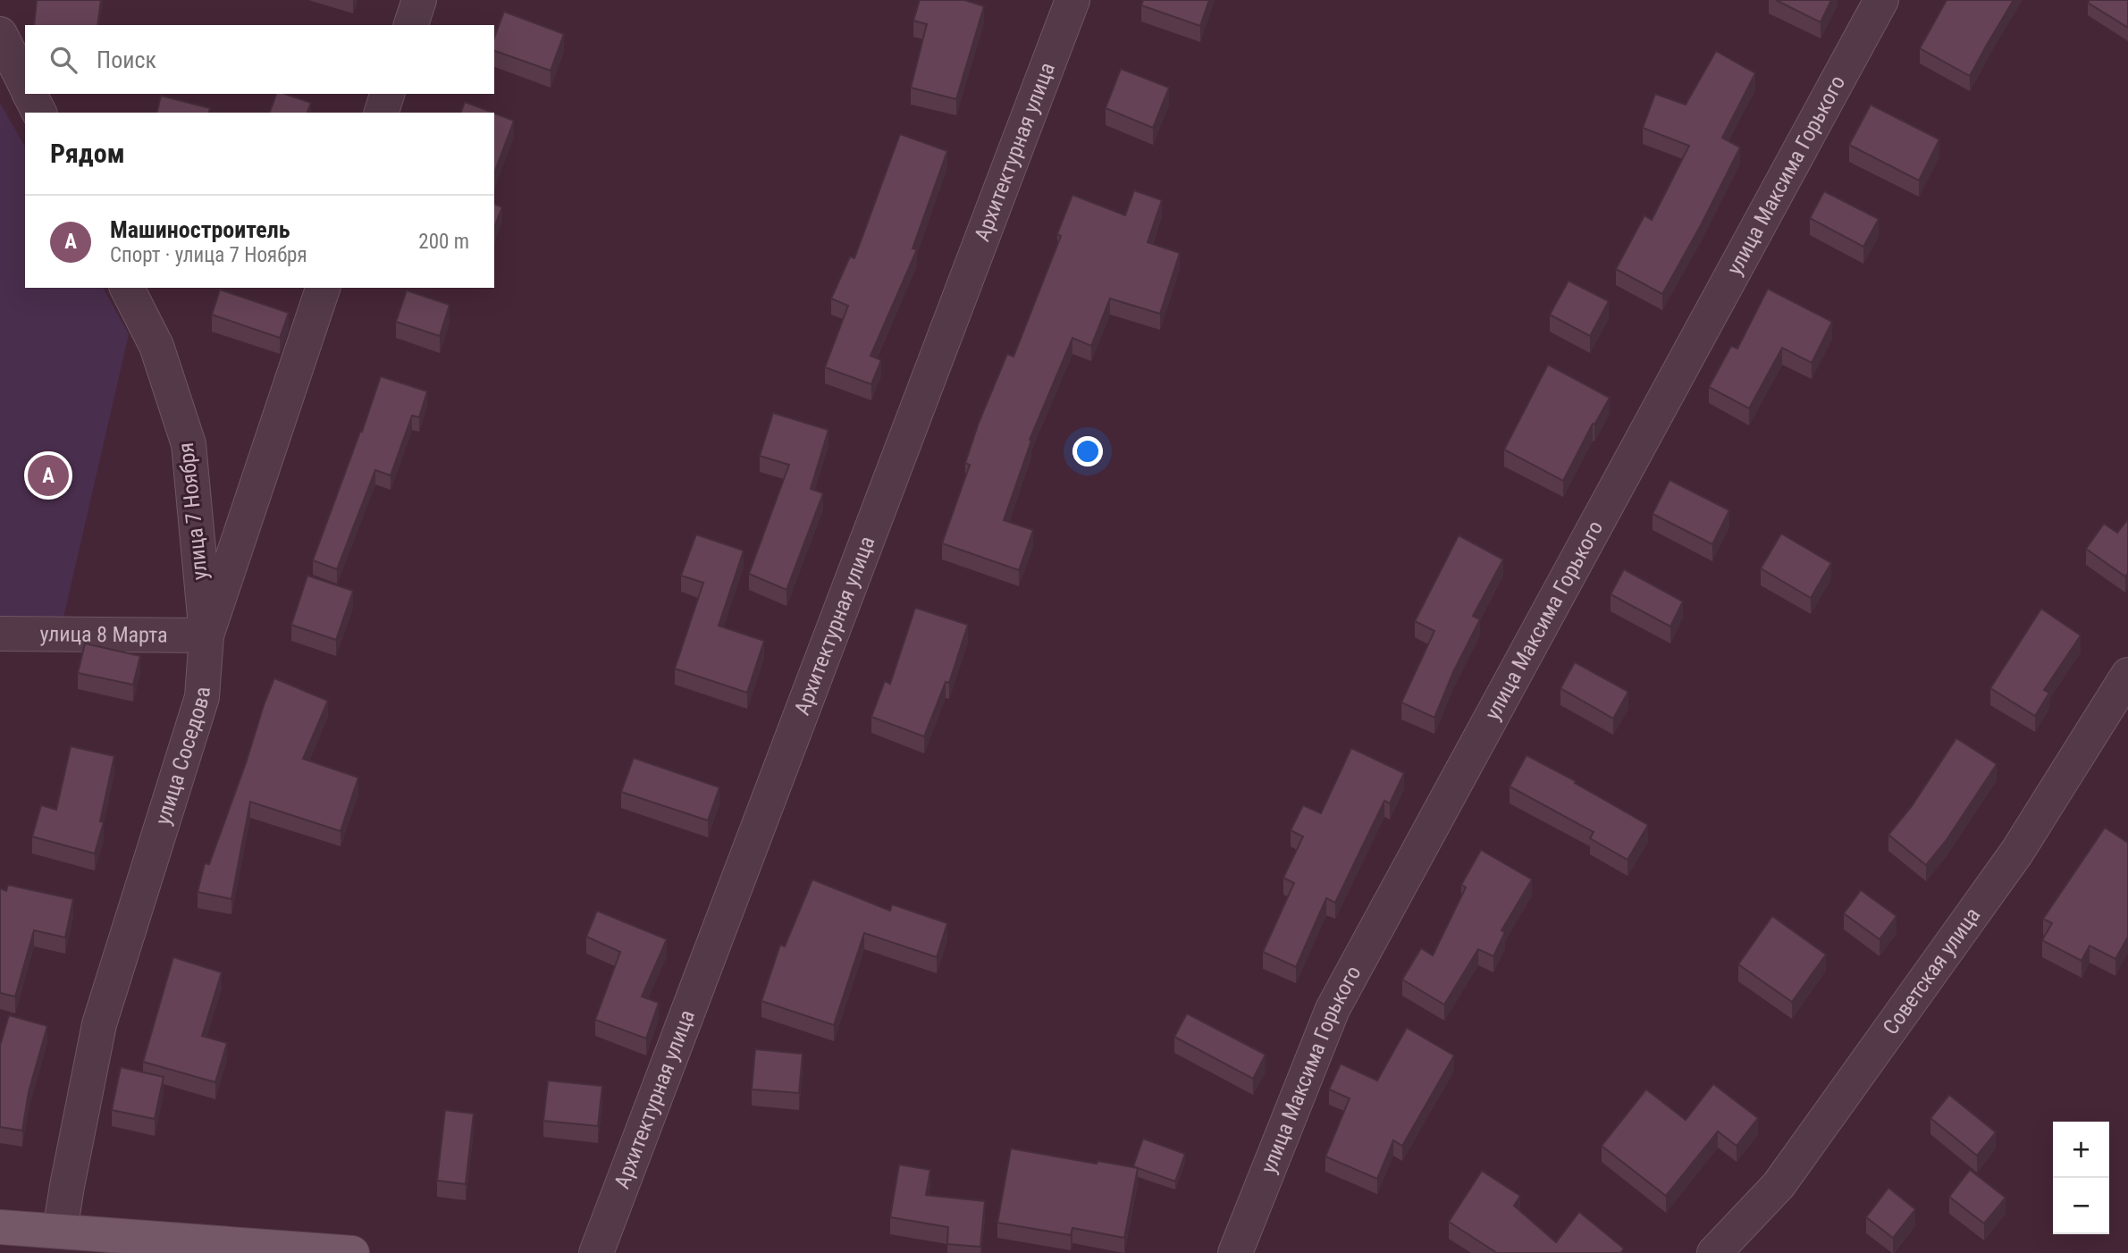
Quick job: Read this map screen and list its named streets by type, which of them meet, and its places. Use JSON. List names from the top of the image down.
{
  "streets": {
    "street": [
      "Архитектурная улица",
      "улица Максима Горького",
      "улица 7 Ноября",
      "улица 8 Марта",
      "улица Соседова",
      "Советская улица"
    ]
  },
  "crossings": [
    ["улица 7 Ноября", "улица 8 Марта"],
    ["улица 7 Ноября", "улица Соседова"],
    ["улица 8 Марта", "улица Соседова"]
  ],
  "page": {
    "search": "Поиск",
    "heading": "Рядом",
    "list": [
      {
        "mark": "A",
        "name": "Машиностроитель",
        "note": "Спорт · улица 7 Ноября",
        "value": "200 m"
      }
    ],
    "pins": "A",
    "map_buttons": ["+", "−"]
  }
}
